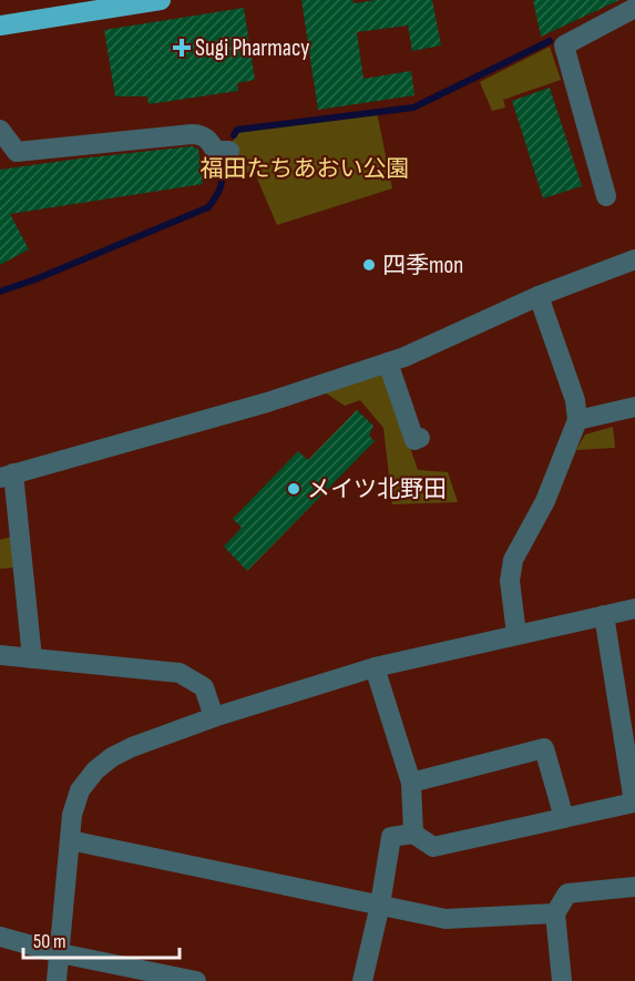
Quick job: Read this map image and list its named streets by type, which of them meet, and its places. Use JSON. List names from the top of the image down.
{
  "parks": ["福田たちあおい公園"],
  "places": {
    "health": ["Sugi Pharmacy"],
    "other": ["四季mon", "メイツ北野田"]
  },
  "scale_bar": "50 m"
}
